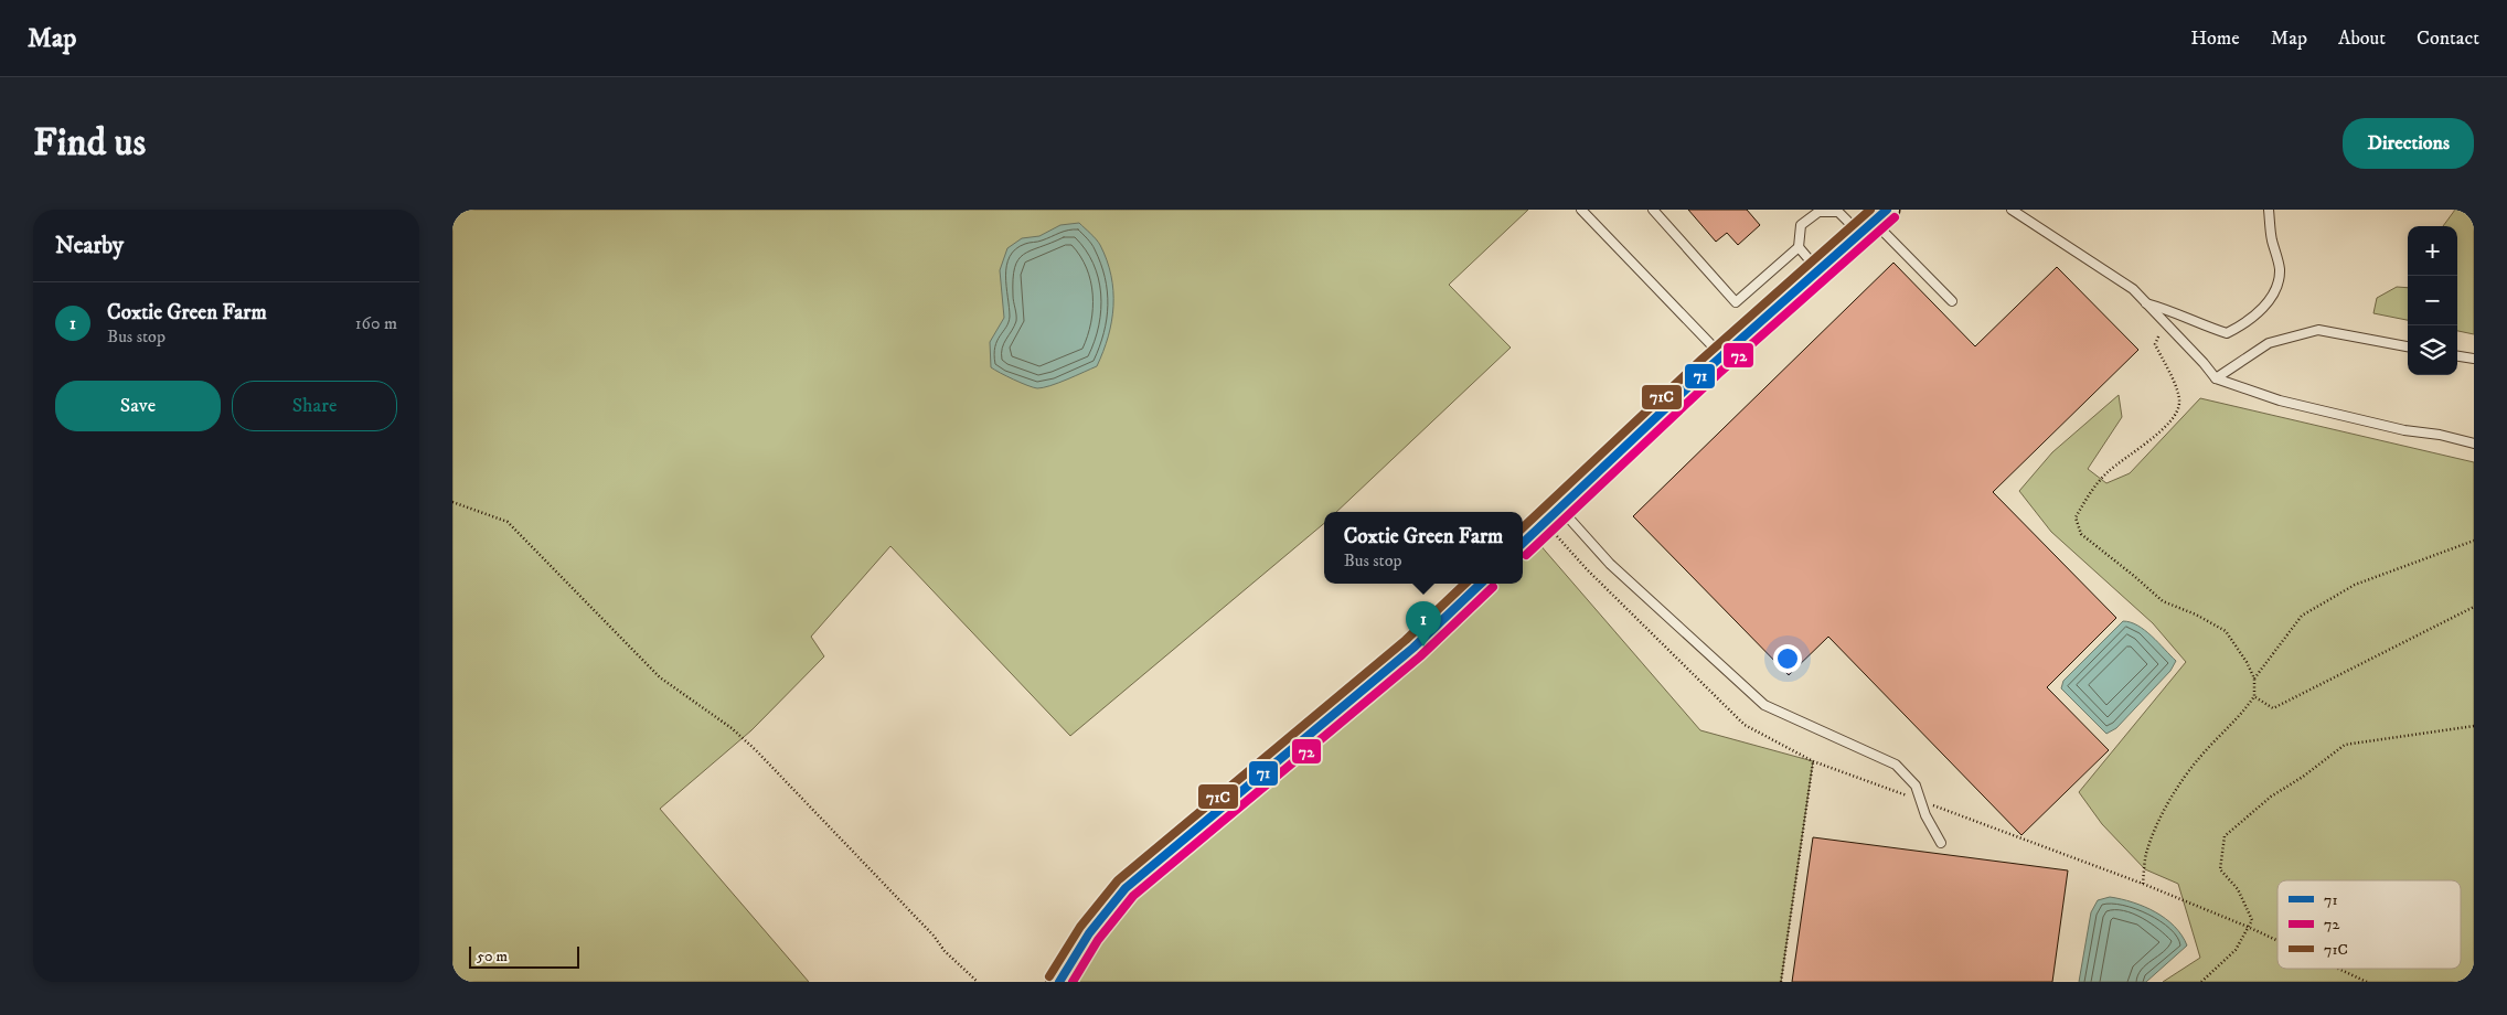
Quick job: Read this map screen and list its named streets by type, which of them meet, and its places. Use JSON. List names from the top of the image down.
{
  "lines": ["transit line 71", "transit line 71C", "transit line 72"],
  "legend": ["71", "72", "71C"],
  "scale_bar": "50 m",
  "page": {
    "header": "Map",
    "nav": [
      "Home",
      "Map",
      "About",
      "Contact"
    ],
    "buttons": [
      "Directions",
      ["Save", "Share"]
    ],
    "title": "Find us",
    "heading": "Nearby",
    "map_buttons": ["+", "−"],
    "list": [
      {
        "mark": "1",
        "name": "Coxtie Green Farm",
        "note": "Bus stop",
        "value": "160 m"
      }
    ],
    "popup": ["Coxtie Green Farm", "Bus stop"],
    "pins": "1",
    "scale": "50 m"
  }
}
